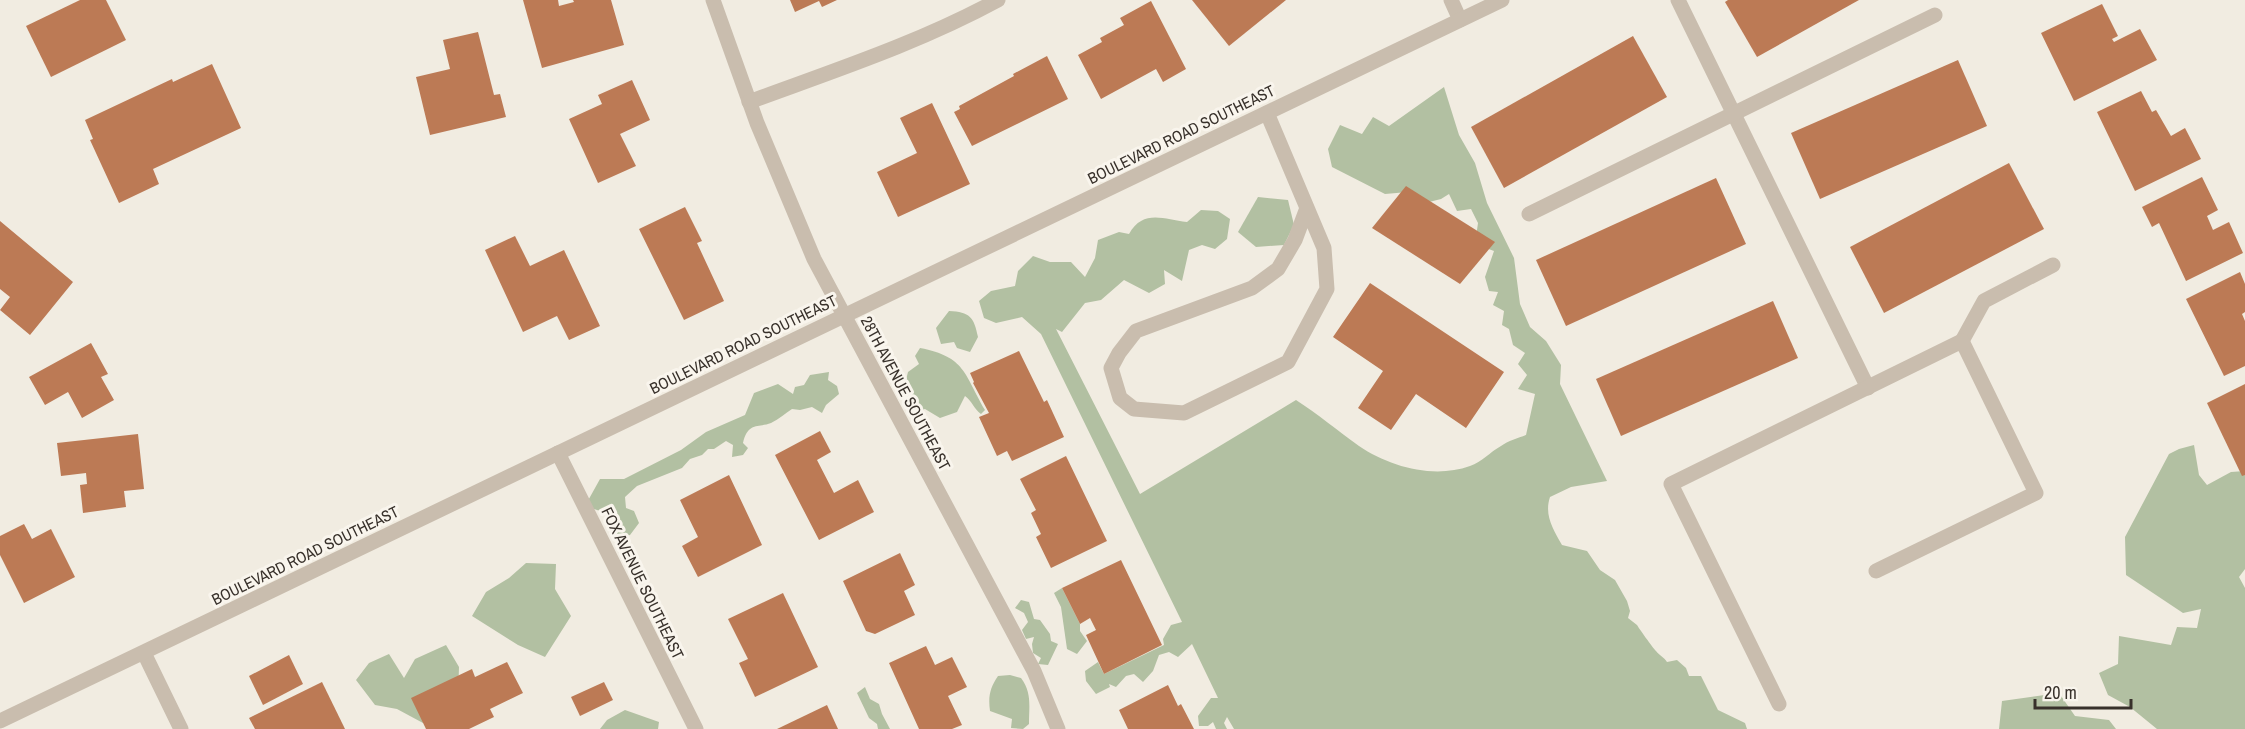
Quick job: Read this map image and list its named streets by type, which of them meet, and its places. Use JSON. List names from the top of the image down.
{
  "streets": {
    "street": ["BOULEVARD ROAD SOUTHEAST", "28TH AVENUE SOUTHEAST", "FOX AVENUE SOUTHEAST"]
  },
  "crossings": [
    ["BOULEVARD ROAD SOUTHEAST", "28TH AVENUE SOUTHEAST"],
    ["BOULEVARD ROAD SOUTHEAST", "FOX AVENUE SOUTHEAST"]
  ],
  "scale_bar": "20 m"
}
